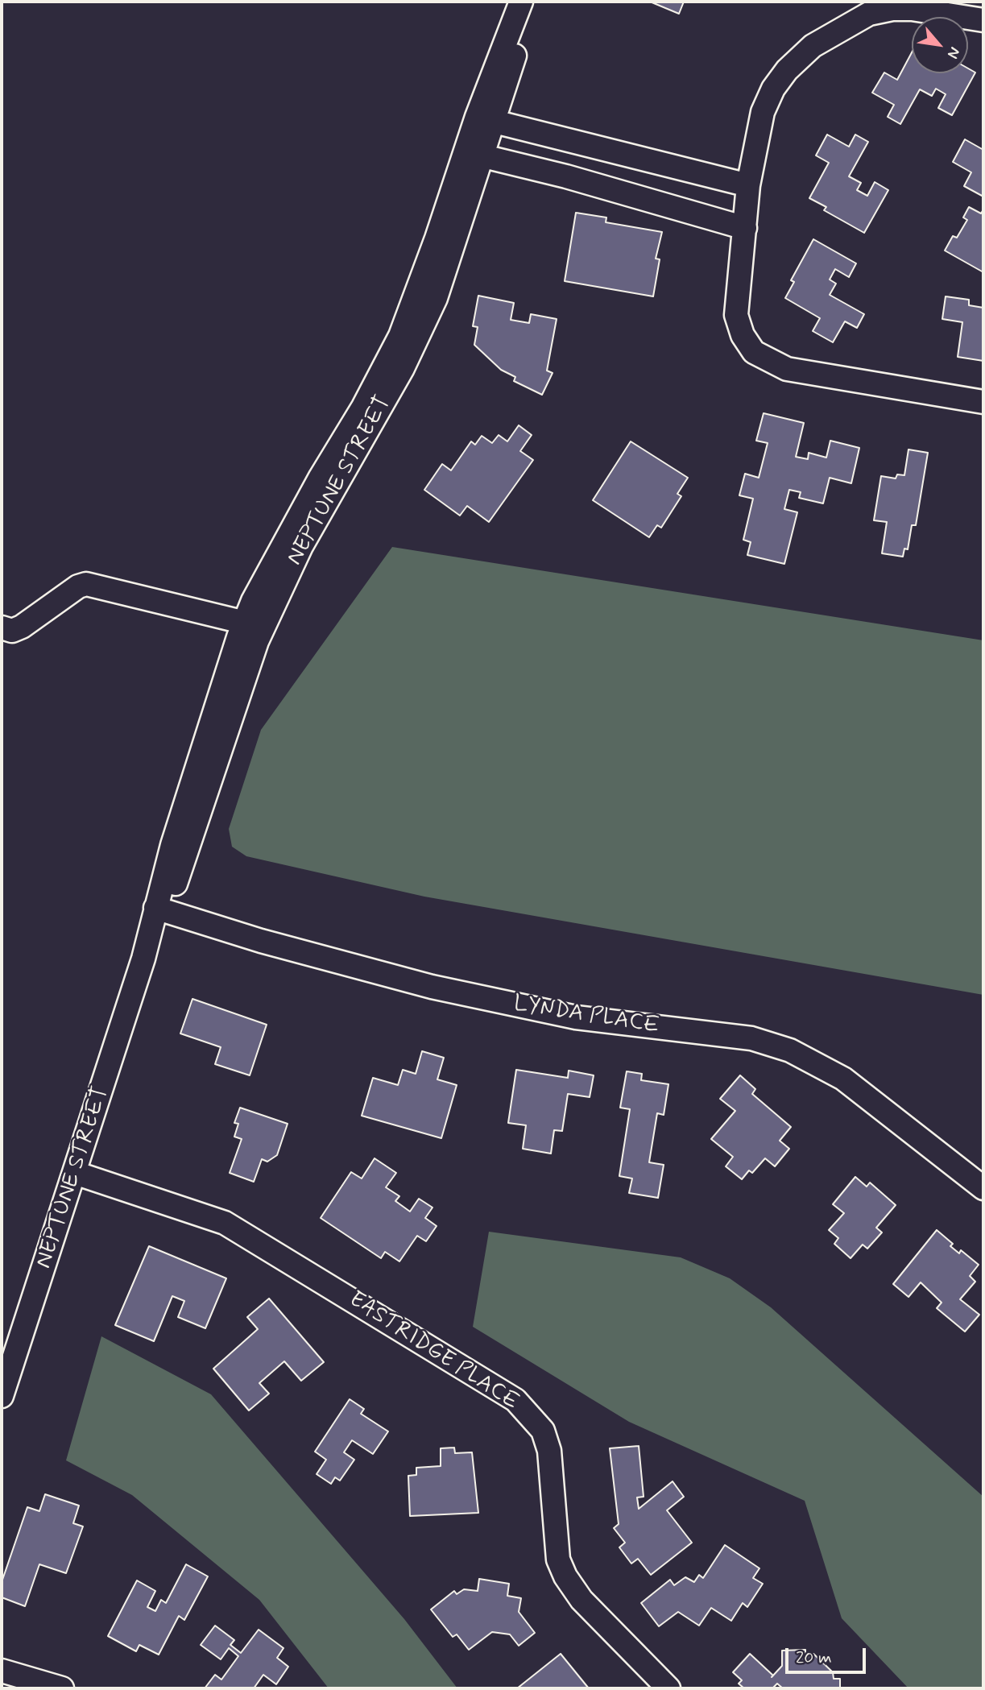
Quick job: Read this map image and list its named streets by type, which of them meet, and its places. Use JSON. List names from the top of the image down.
{
  "streets": {
    "street": ["NEPTUNE STREET", "LYNDA PLACE", "EASTRIDGE PLACE"]
  },
  "crossings": [
    ["NEPTUNE STREET", "LYNDA PLACE"],
    ["NEPTUNE STREET", "EASTRIDGE PLACE"]
  ],
  "scale_bar": "20 m",
  "north": "bottom right"
}
